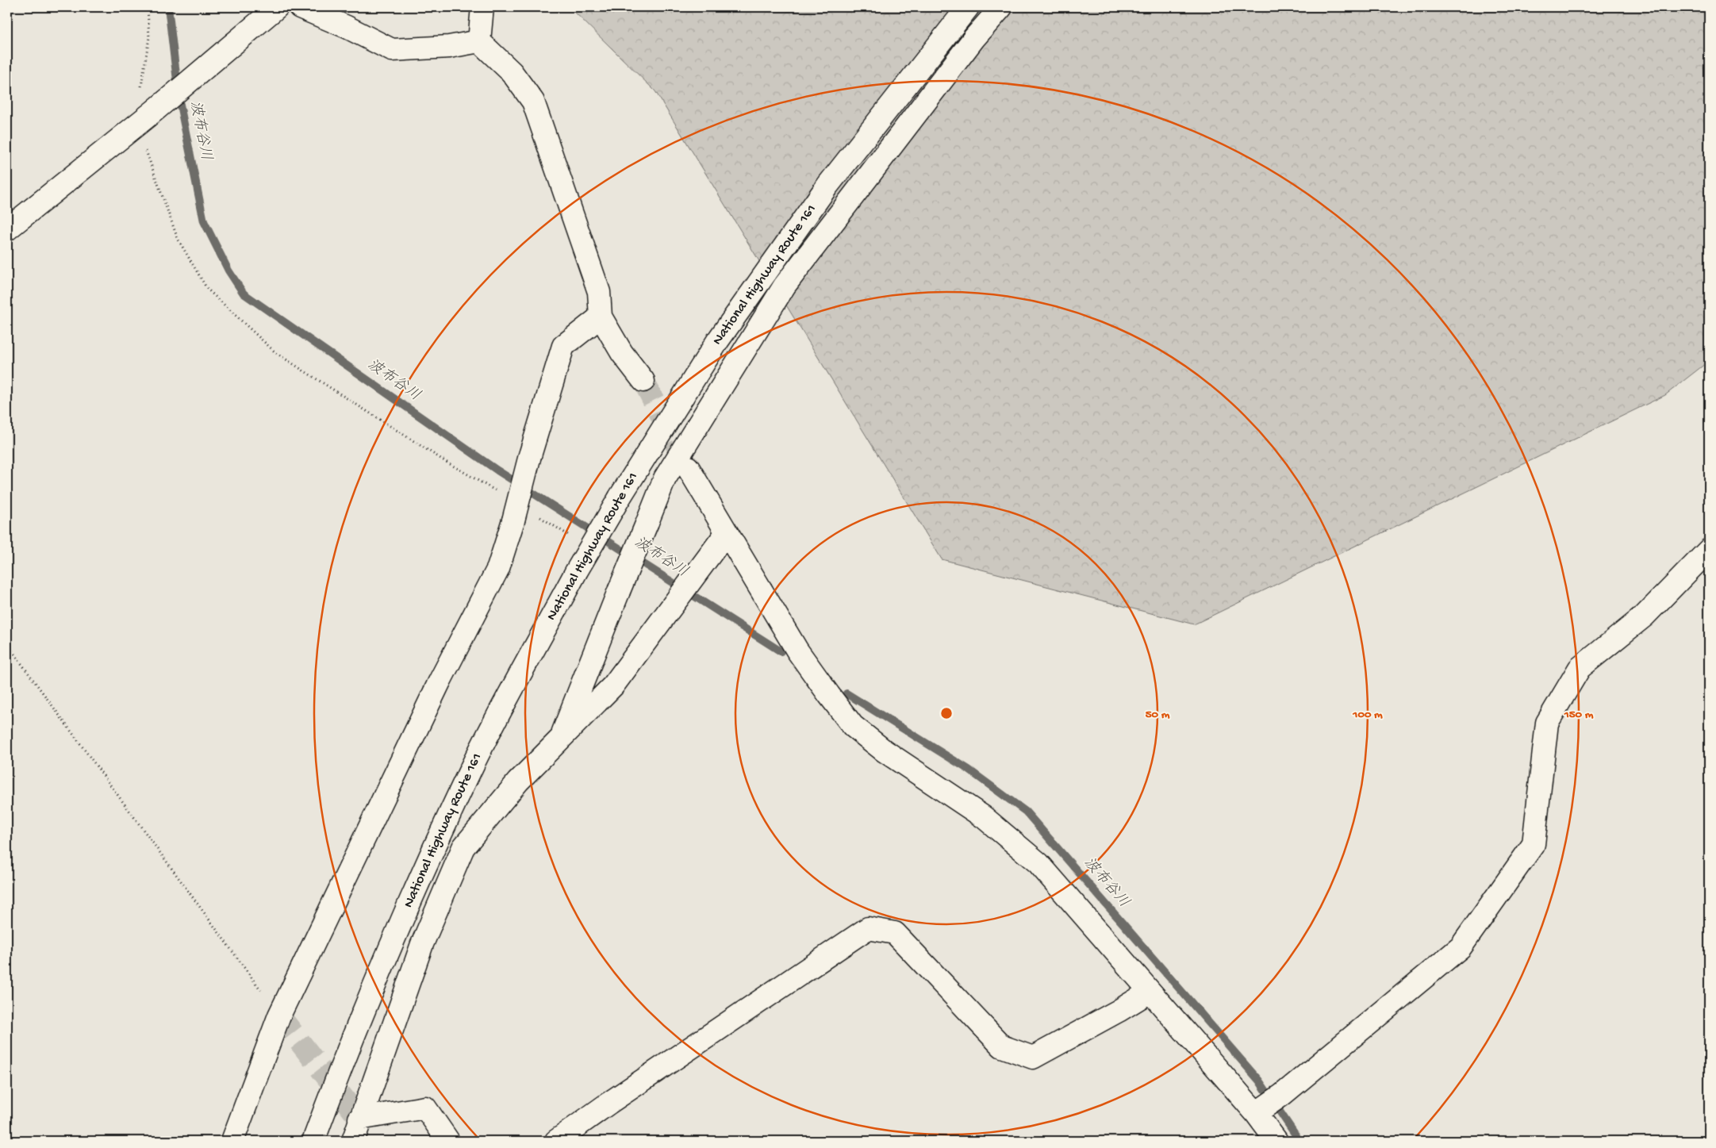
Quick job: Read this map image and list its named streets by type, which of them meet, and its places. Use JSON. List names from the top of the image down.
{
  "streets": {
    "main road": ["National Highway Route 161"]
  },
  "water": ["波布谷川"],
  "rings": ["50 m", "100 m", "150 m"]
}
